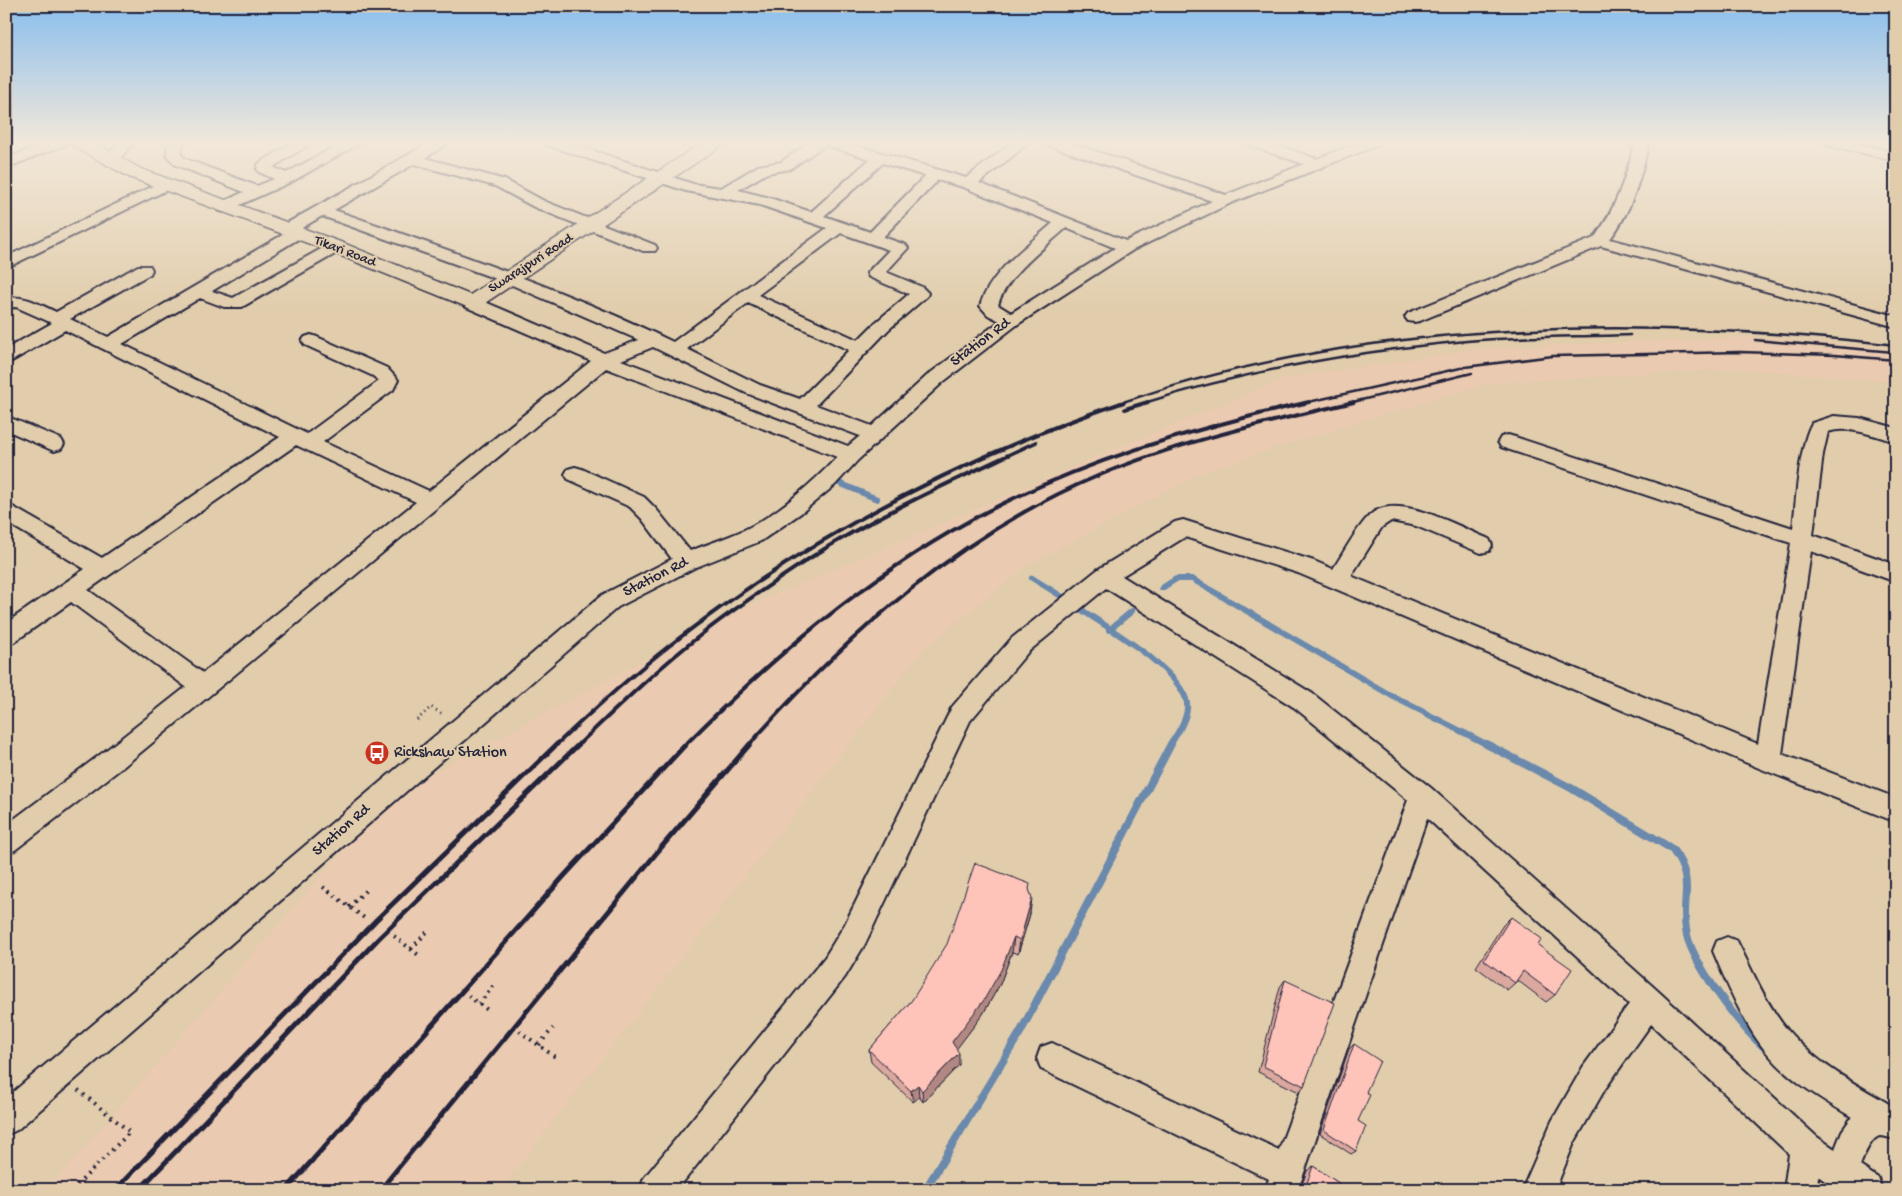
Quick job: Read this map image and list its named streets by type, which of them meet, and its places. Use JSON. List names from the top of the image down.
{
  "streets": {
    "highway": ["Tikari Road", "Swarajpuri Road"],
    "street": ["Station Rd"]
  },
  "crossings": [
    ["Tikari Road", "Swarajpuri Road"]
  ],
  "places": {
    "bus stop": ["Rickshaw Station"]
  }
}
